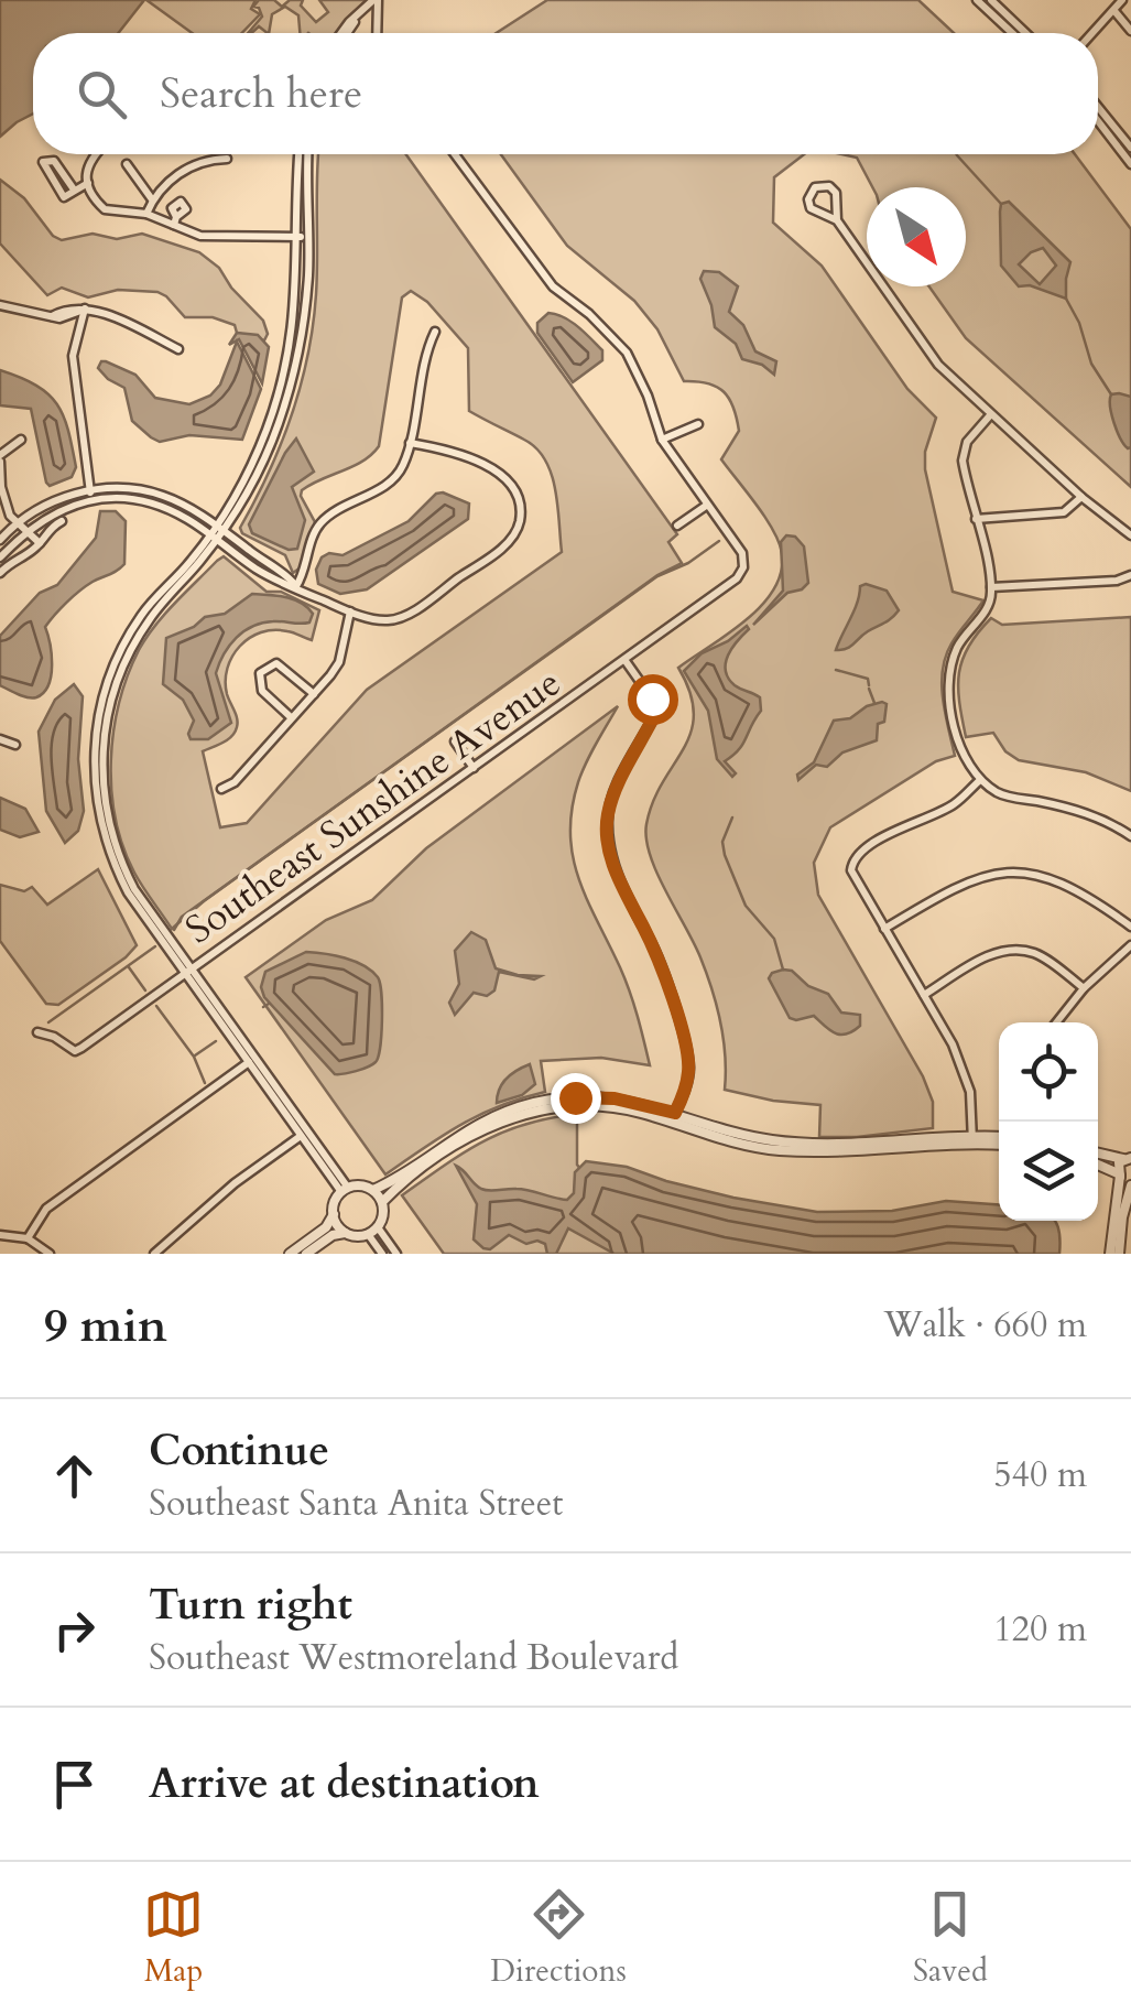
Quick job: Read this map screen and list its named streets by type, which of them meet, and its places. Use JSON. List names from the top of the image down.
{
  "streets": {
    "street": ["Southeast Sunshine Avenue"]
  },
  "north": "bottom right",
  "page": {
    "search": "Search here",
    "heading": ["9 min", "Walk · 660 m"],
    "list": [
      ["Continue", "Southeast Santa Anita Street", "540 m"],
      ["Turn right", "Southeast Westmoreland Boulevard", "120 m"],
      "Arrive at destination"
    ],
    "nav": ["Map", "Directions", "Saved"]
  }
}
